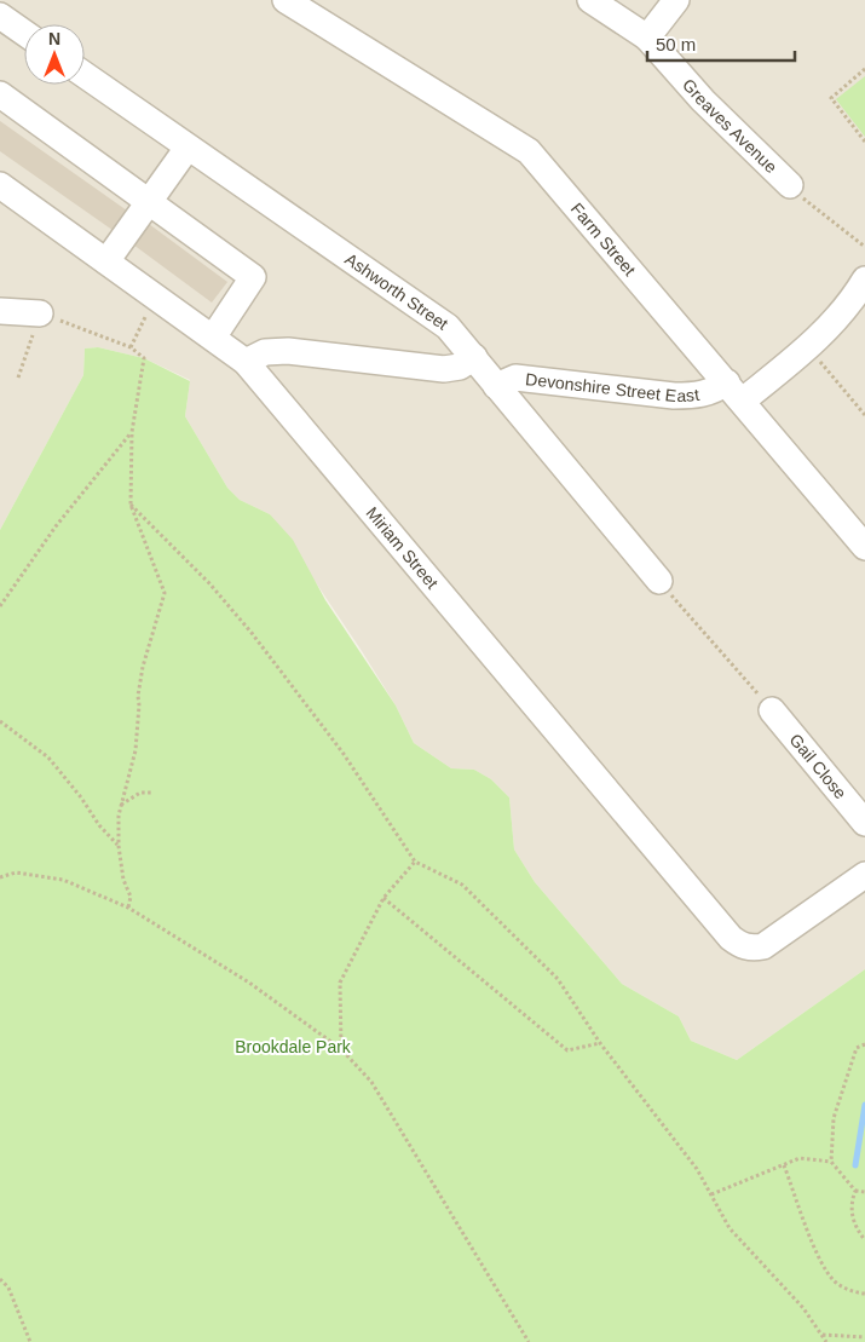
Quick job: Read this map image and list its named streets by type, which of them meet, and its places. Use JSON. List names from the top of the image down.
{
  "streets": {
    "street": [
      "Greaves Avenue",
      "Farm Street",
      "Ashworth Street",
      "Devonshire Street East",
      "Miriam Street",
      "Gail Close"
    ]
  },
  "crossings": [
    ["Farm Street", "Devonshire Street East"],
    ["Ashworth Street", "Devonshire Street East"]
  ],
  "parks": ["Brookdale Park"],
  "scale_bar": "50 m",
  "north": "top"
}
